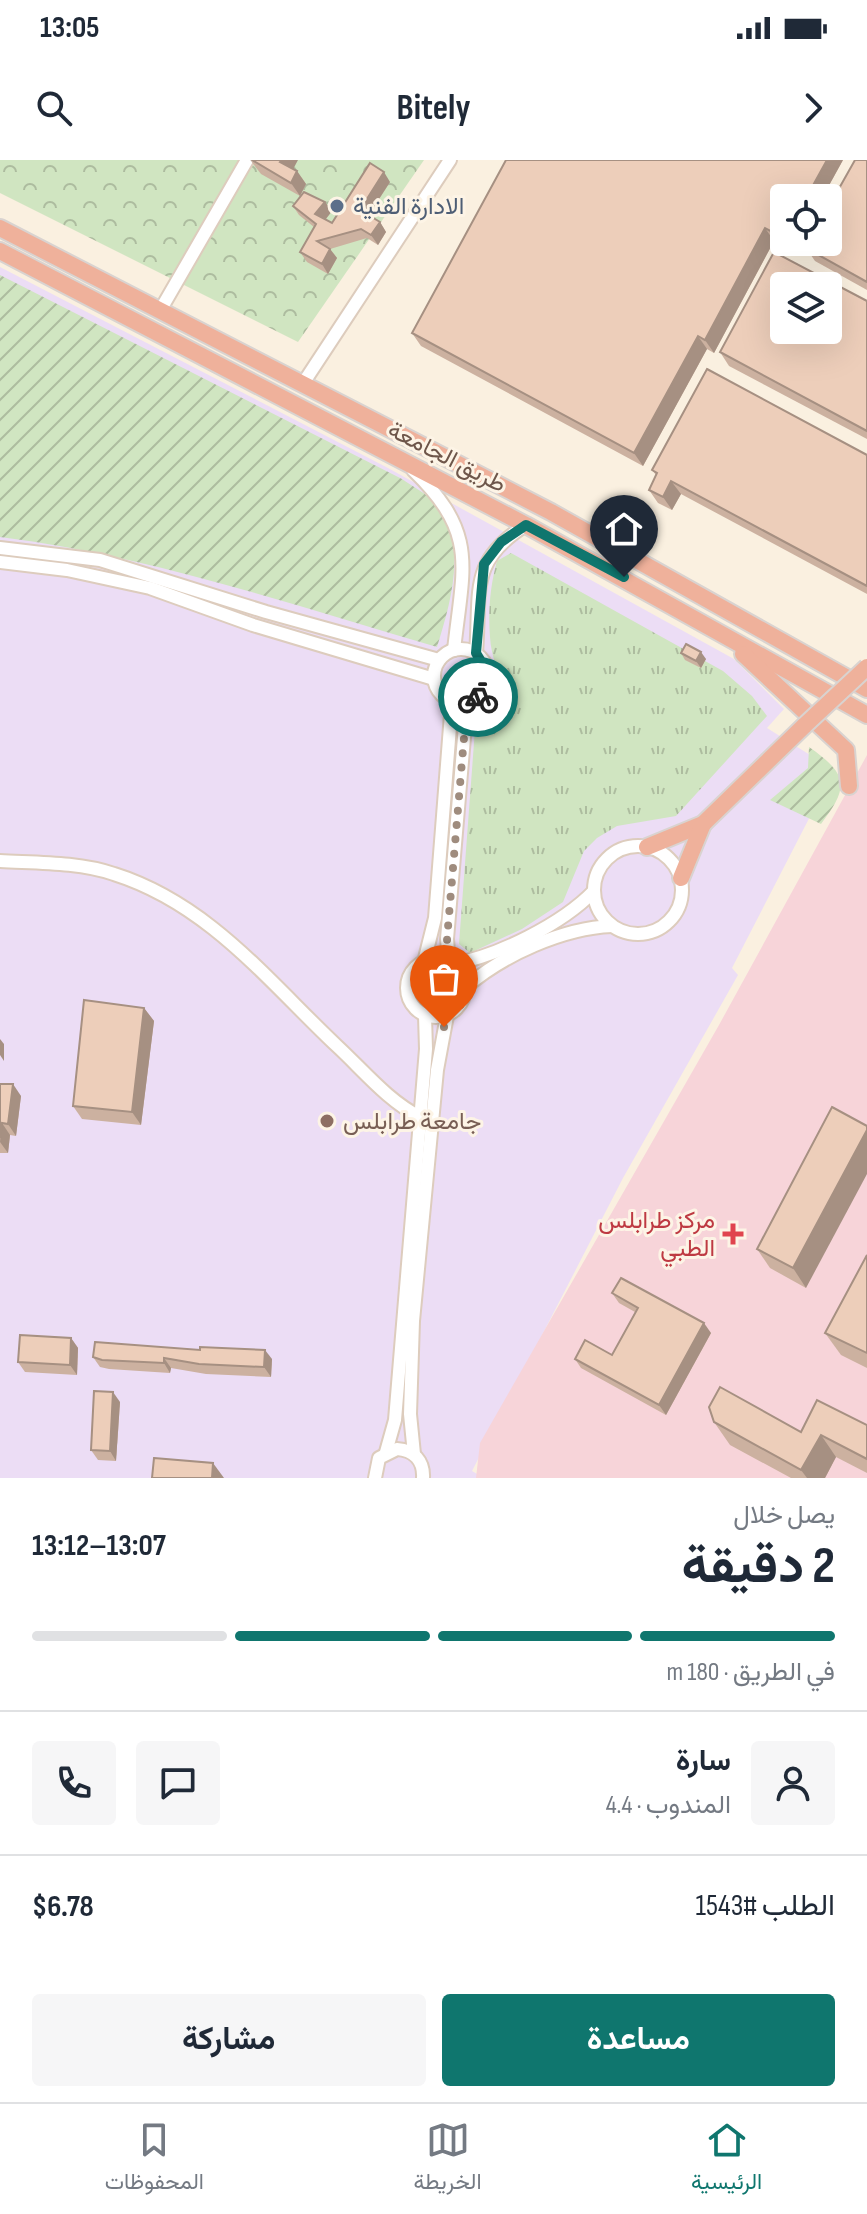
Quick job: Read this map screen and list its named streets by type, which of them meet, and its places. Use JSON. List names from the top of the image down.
{
  "streets": {
    "highway": ["طريق الجامعة"]
  },
  "places": {
    "other": ["الادارة الفنية", "جامعة طرابلس"],
    "health": ["مركز طرابلس الطبي"]
  },
  "page": {
    "status": "13:05",
    "header": "Bitely",
    "heading": ["2 دقيقة", "يصل خلال", "13:07–13:12"],
    "panel": [
      "سارة",
      "المندوب · 4.4",
      "الطلب #1543",
      "$6.78"
    ],
    "bar": "في الطريق · 180 m",
    "buttons": ["مساعدة", "مشاركة"],
    "tabs": ["الرئيسية", "الخريطة", "المحفوظات"]
  }
}
